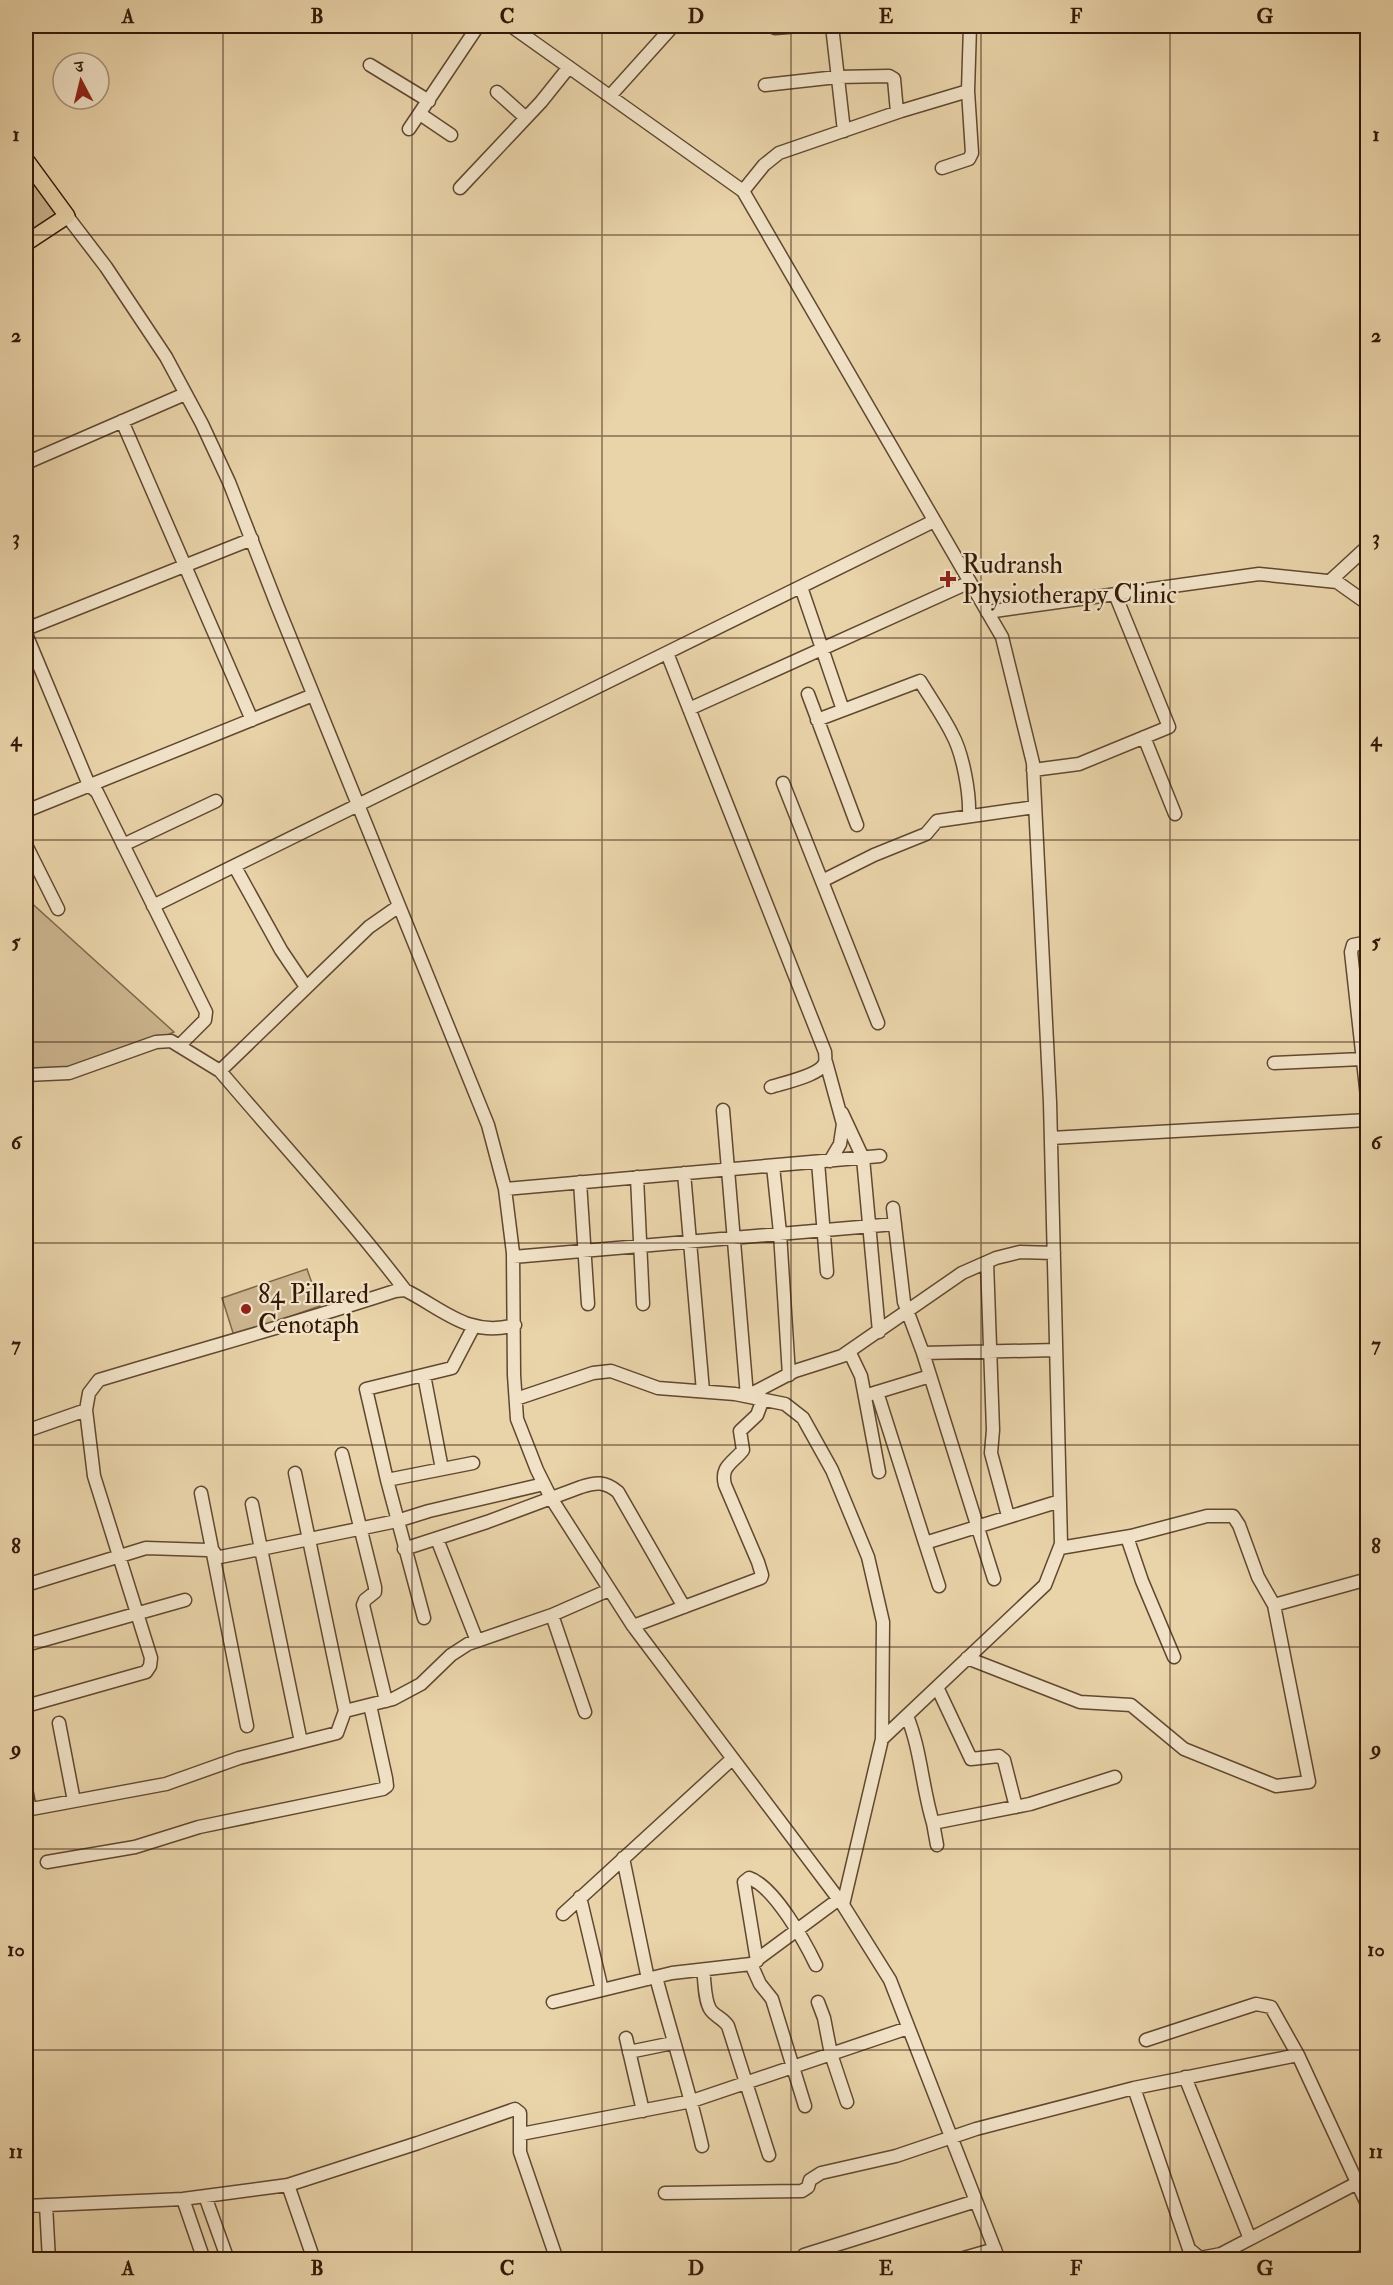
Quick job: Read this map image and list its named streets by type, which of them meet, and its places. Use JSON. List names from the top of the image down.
{
  "places": {
    "health": ["Rudransh Physiotherapy Clinic"],
    "other": ["84 Pillared Cenotaph"]
  },
  "north": "top",
  "grid": {
    "columns": [
      "A",
      "B",
      "C",
      "D",
      "E",
      "F",
      "G"
    ],
    "rows": [
      "1",
      "2",
      "3",
      "4",
      "5",
      "6",
      "7",
      "8",
      "9",
      "10",
      "11"
    ]
  }
}
